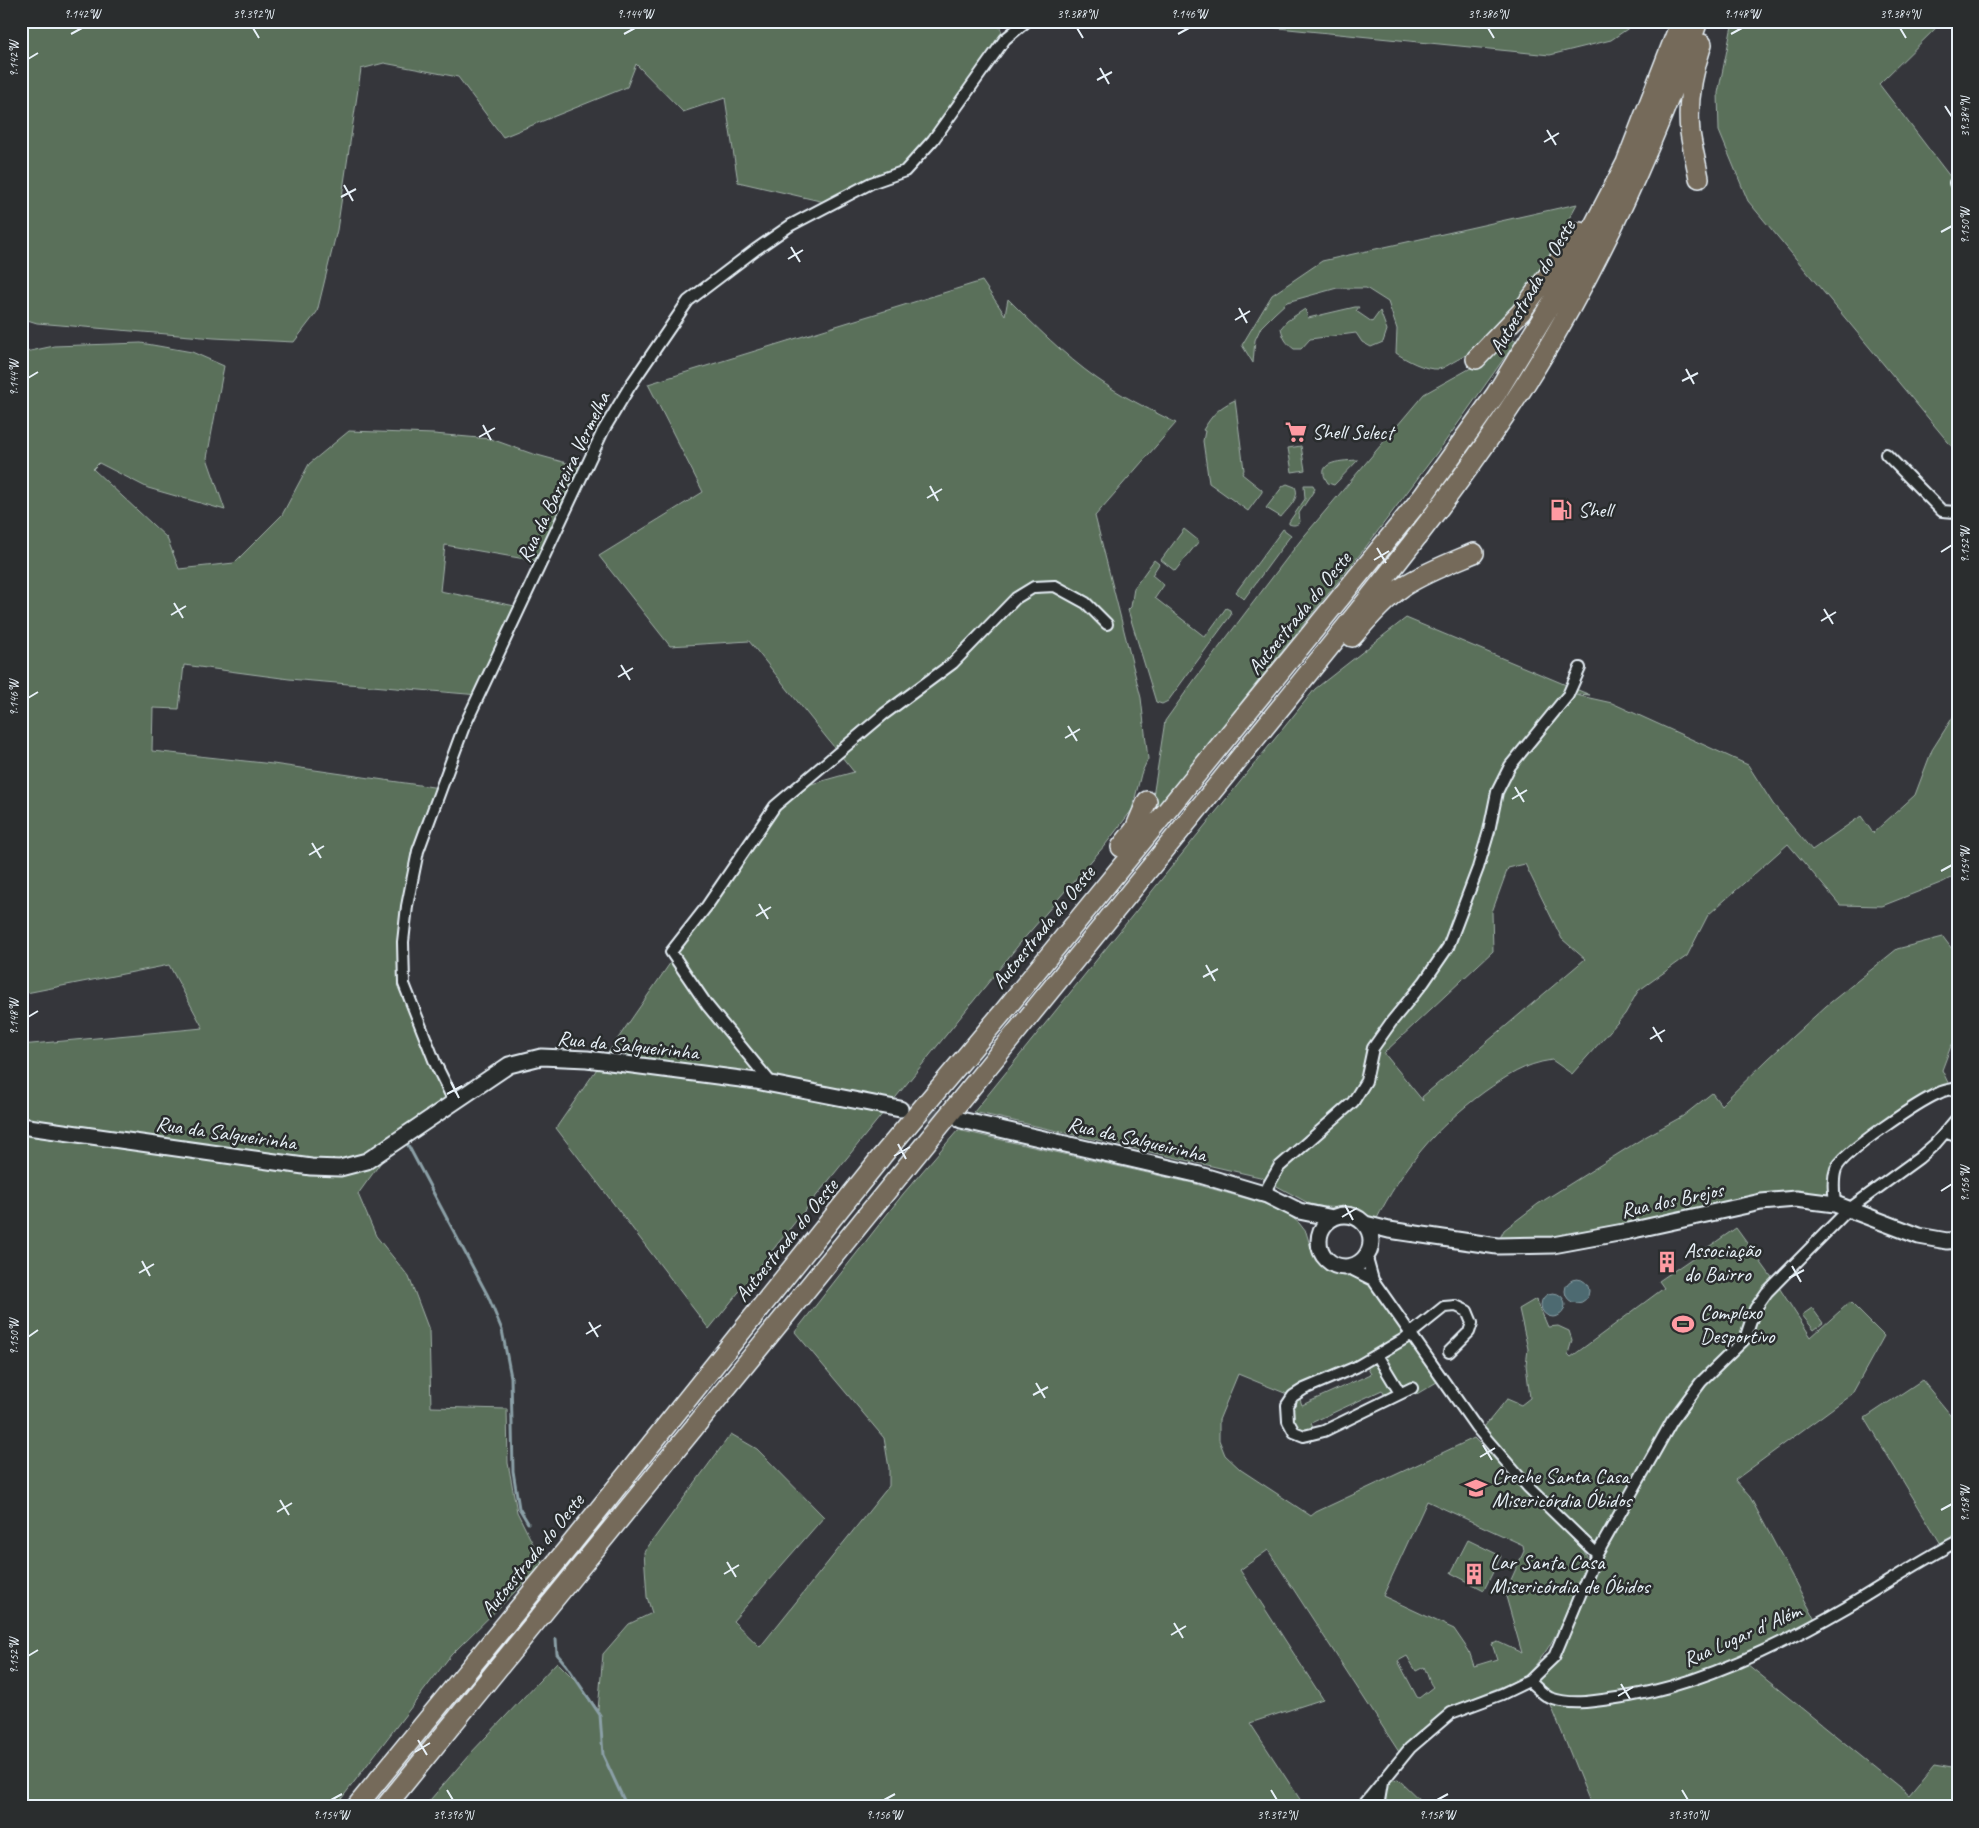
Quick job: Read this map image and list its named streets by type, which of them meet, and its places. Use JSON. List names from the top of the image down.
{
  "streets": {
    "highway": ["Autoestrada do Oeste"],
    "street": [
      "Rua da Barreira Vermelha",
      "Rua da Salgueirinha",
      "Rua dos Brejos",
      "Rua Lugar d' Além"
    ]
  },
  "crossings": [
    ["Rua da Barreira Vermelha", "Rua da Salgueirinha"],
    ["Rua da Salgueirinha", "Rua dos Brejos"]
  ],
  "places": {
    "supermarket": ["Shell Select"],
    "fuel station": ["Shell"],
    "building": ["Associação do Bairro", "Lar Santa Casa Misericórdia de Óbidos"],
    "sports": ["Complexo Desportivo"],
    "school or university": ["Creche Santa Casa Misericórdia Óbidos"]
  },
  "coordinates": [
    "9.142°W",
    "39.392°N",
    "9.144°W",
    "39.388°N",
    "9.146°W",
    "39.386°N",
    "9.148°W",
    "39.384°N",
    "9.150°W",
    "9.152°W",
    "9.154°W",
    "9.156°W",
    "9.158°W",
    "39.396°N",
    "39.390°N"
  ]
}
